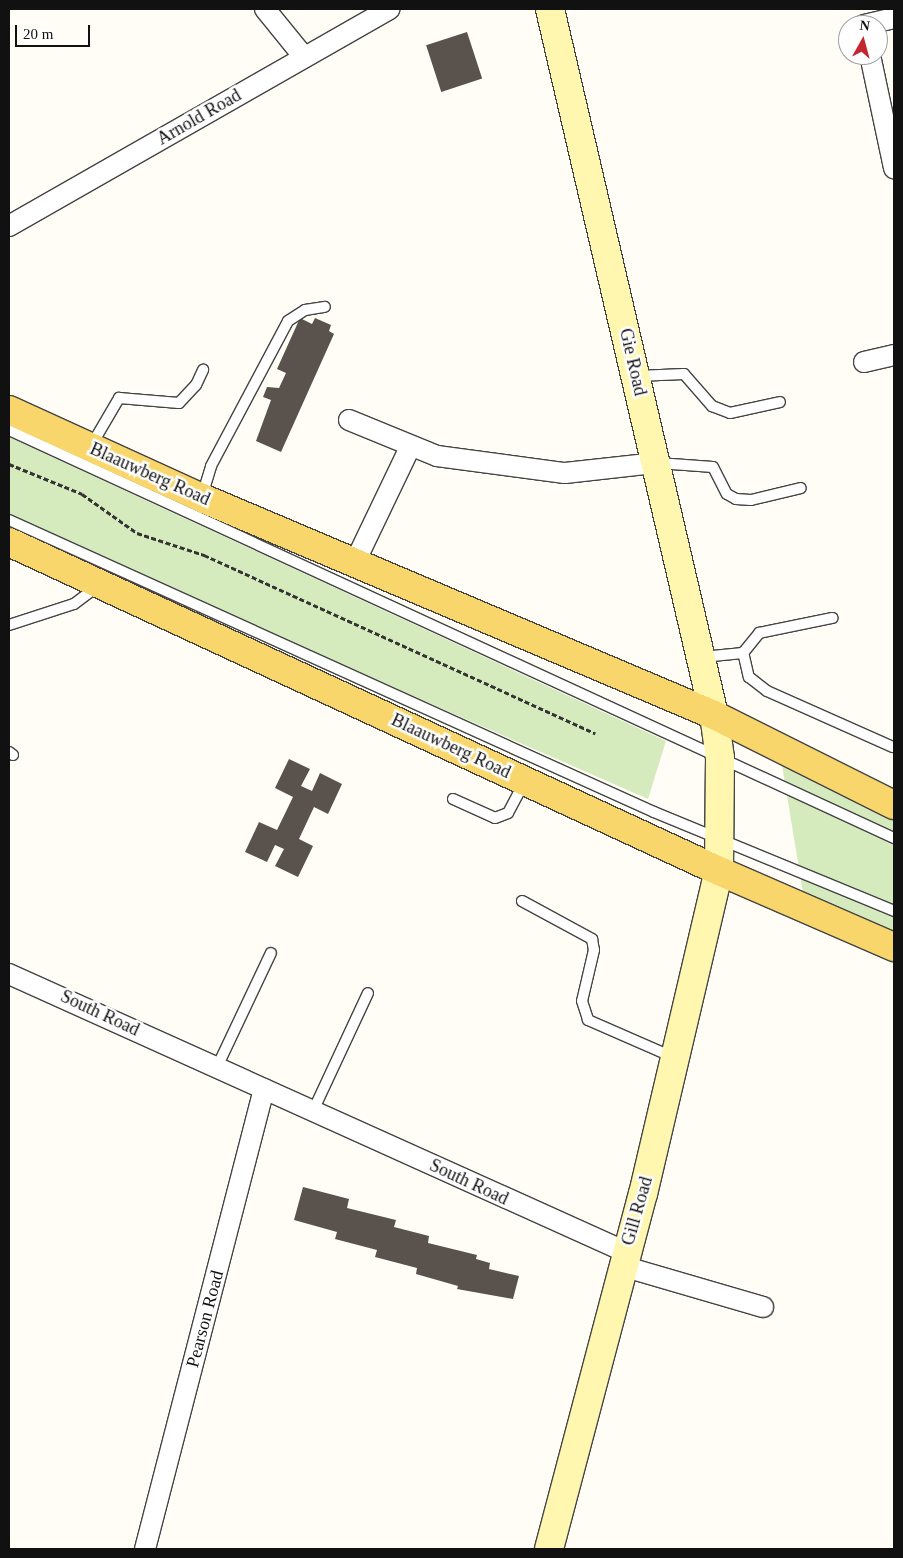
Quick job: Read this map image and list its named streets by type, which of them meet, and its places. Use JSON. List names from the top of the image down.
{
  "streets": {
    "main road": ["Blaauwberg Road"],
    "street": [
      "Arnold Road",
      "Gie Road",
      "South Road",
      "Gill Road",
      "Pearson Road"
    ]
  },
  "crossings": [
    ["Gie Road", "Blaauwberg Road"],
    ["Gie Road", "Gill Road"],
    ["Blaauwberg Road", "Gill Road"],
    ["South Road", "Gill Road"],
    ["South Road", "Pearson Road"]
  ],
  "scale_bar": "20 m",
  "north": "top"
}
